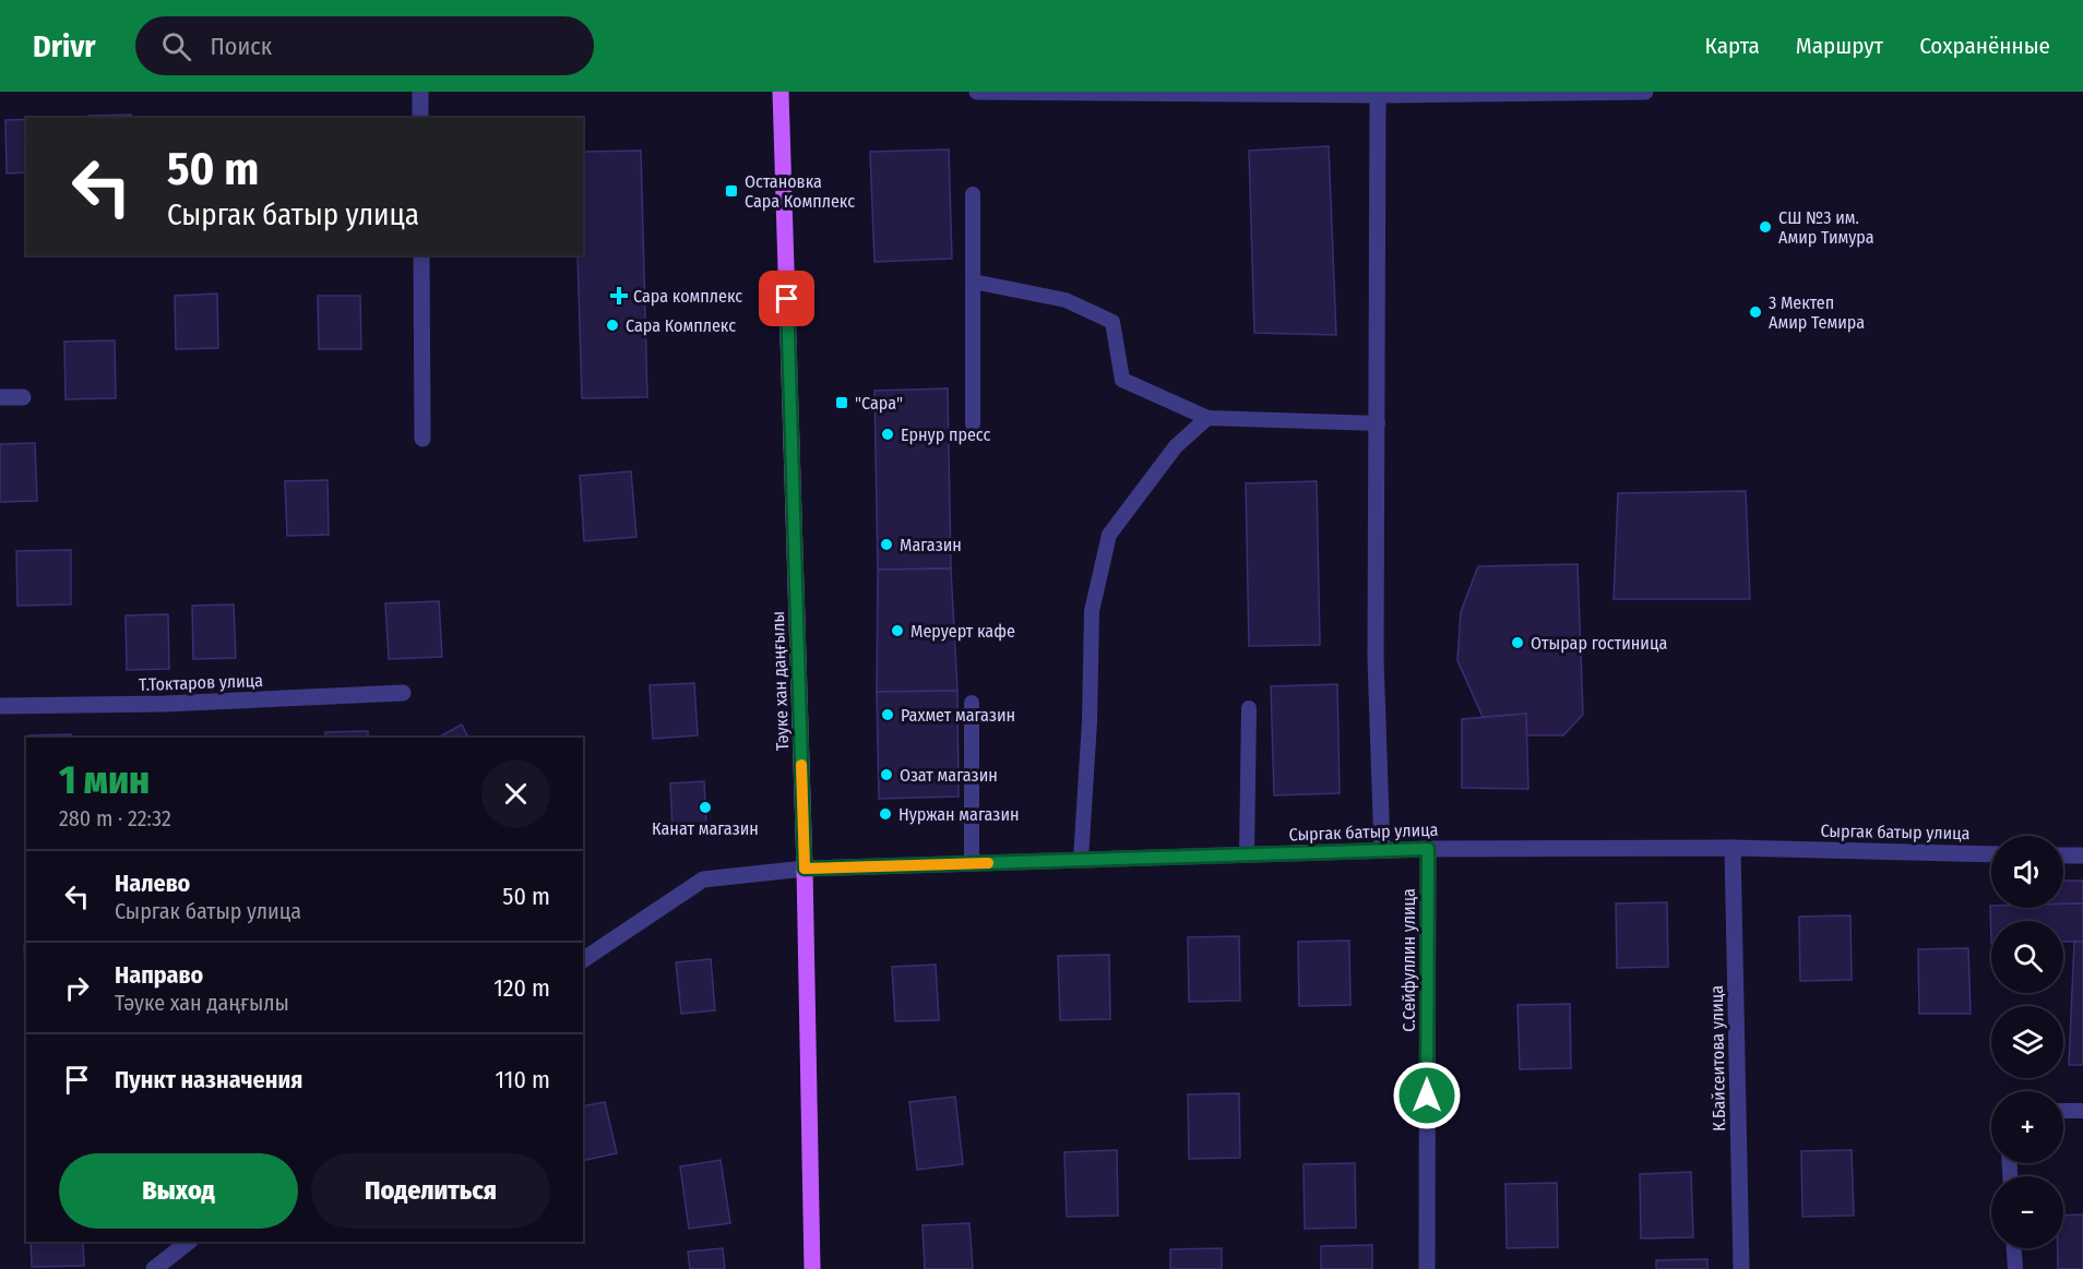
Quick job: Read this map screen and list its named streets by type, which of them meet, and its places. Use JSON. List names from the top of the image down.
{
  "streets": {
    "main road": ["Тәуке хан даңғылы"],
    "street": [
      "Т.Токтаров улица",
      "Сыргак батыр улица",
      "С.Сейфуллин улица",
      "К.Байсеитова улица"
    ]
  },
  "crossings": [
    ["Тәуке хан даңғылы", "Сыргак батыр улица"],
    ["Сыргак батыр улица", "С.Сейфуллин улица"],
    ["Сыргак батыр улица", "К.Байсеитова улица"]
  ],
  "places": {
    "transit": ["Остановка Сара Комплекс", "\"Сара\""],
    "other": [
      "СШ №3 им. Амир Тимура",
      "3 Мектеп Амир Темира",
      "Сара Комплекс",
      "Ернур пресс",
      "Магазин",
      "Меруерт кафе",
      "Отырар гостиница",
      "Рахмет магазин",
      "Озат магазин",
      "Канат магазин",
      "Нуржан магазин"
    ],
    "health": ["Сара комплекс"]
  },
  "page": {
    "header": "Drivr",
    "search": "Поиск",
    "nav": ["Карта", "Маршрут", "Сохранённые"],
    "turn": ["50 m", "Сыргак батыр улица"],
    "heading": ["1 мин", "280 m · 22:32"],
    "map_buttons": ["+", "−"],
    "list": [
      {
        "name": "Налево",
        "note": "Сыргак батыр улица",
        "value": "50 m"
      },
      {
        "name": "Направо",
        "note": "Тәуке хан даңғылы",
        "value": "120 m"
      },
      {
        "name": "Пункт назначения",
        "value": "110 m"
      }
    ],
    "buttons": ["Выход", "Поделиться"]
  }
}
